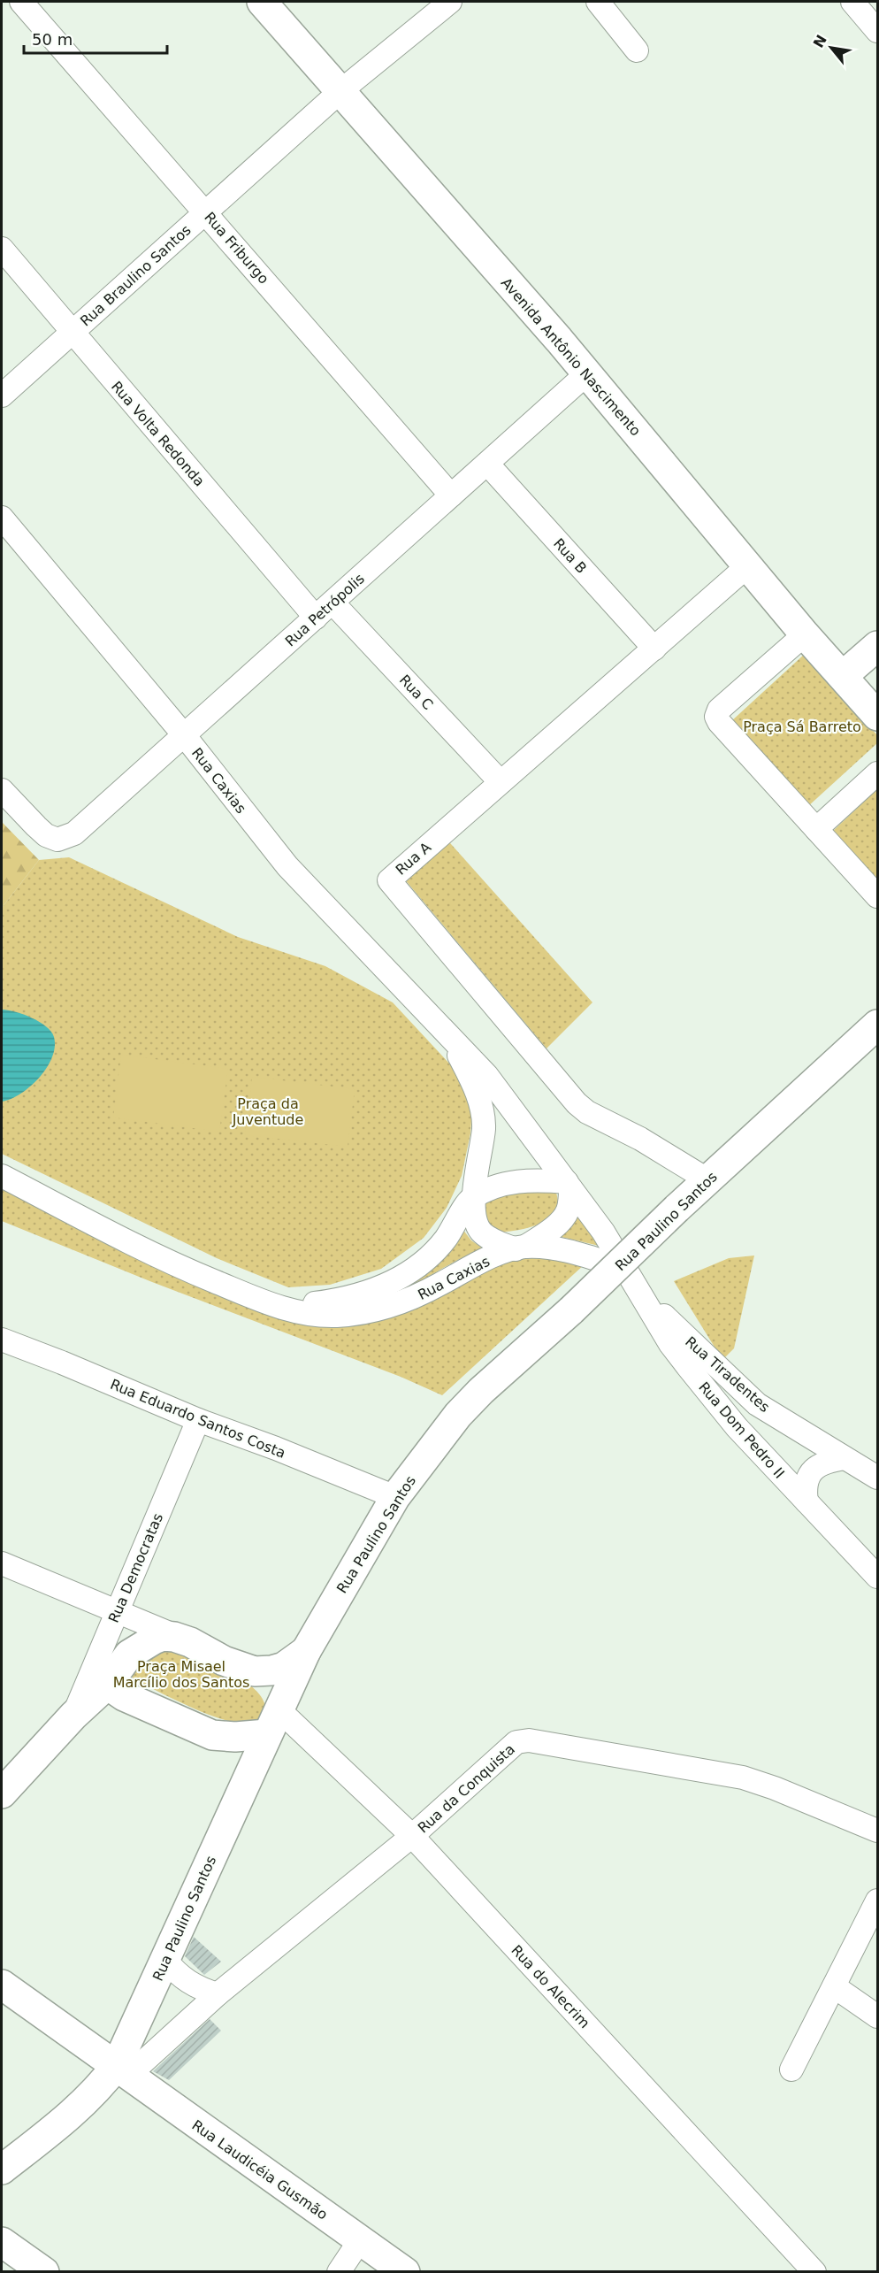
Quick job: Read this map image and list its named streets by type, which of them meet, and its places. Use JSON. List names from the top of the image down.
{
  "streets": {
    "main road": ["Avenida Antônio Nascimento", "Rua Paulino Santos", "Rua Laudicéia Gusmão"],
    "street": [
      "Rua Friburgo",
      "Rua Braulino Santos",
      "Rua Volta Redonda",
      "Rua B",
      "Rua Petrópolis",
      "Rua C",
      "Rua Caxias",
      "Rua A",
      "Rua Tiradentes",
      "Rua Eduardo Santos Costa",
      "Rua Dom Pedro II",
      "Rua Democratas",
      "Rua da Conquista",
      "Rua do Alecrim"
    ]
  },
  "crossings": [
    ["Rua Friburgo", "Rua Braulino Santos"],
    ["Rua Friburgo", "Rua Petrópolis"],
    ["Rua Braulino Santos", "Avenida Antônio Nascimento"],
    ["Rua Braulino Santos", "Rua Volta Redonda"],
    ["Avenida Antônio Nascimento", "Rua Petrópolis"],
    ["Avenida Antônio Nascimento", "Rua A"],
    ["Rua Volta Redonda", "Rua Petrópolis"],
    ["Rua B", "Rua Petrópolis"],
    ["Rua B", "Rua A"],
    ["Rua Petrópolis", "Rua C"],
    ["Rua Petrópolis", "Rua Caxias"],
    ["Rua C", "Rua A"],
    ["Rua Caxias", "Rua Dom Pedro II"],
    ["Rua A", "Rua Paulino Santos"],
    ["Rua Paulino Santos", "Rua Eduardo Santos Costa"],
    ["Rua Paulino Santos", "Rua da Conquista"],
    ["Rua Paulino Santos", "Rua do Alecrim"],
    ["Rua Paulino Santos", "Rua Laudicéia Gusmão"],
    ["Rua Tiradentes", "Rua Dom Pedro II"],
    ["Rua Eduardo Santos Costa", "Rua Democratas"],
    ["Rua da Conquista", "Rua do Alecrim"],
    ["Rua da Conquista", "Rua Laudicéia Gusmão"]
  ],
  "parks": ["Praça Sá Barreto", "Praça da Juventude", "Praça Misael Marcílio dos Santos"],
  "scale_bar": "50 m",
  "north": "top left"
}
